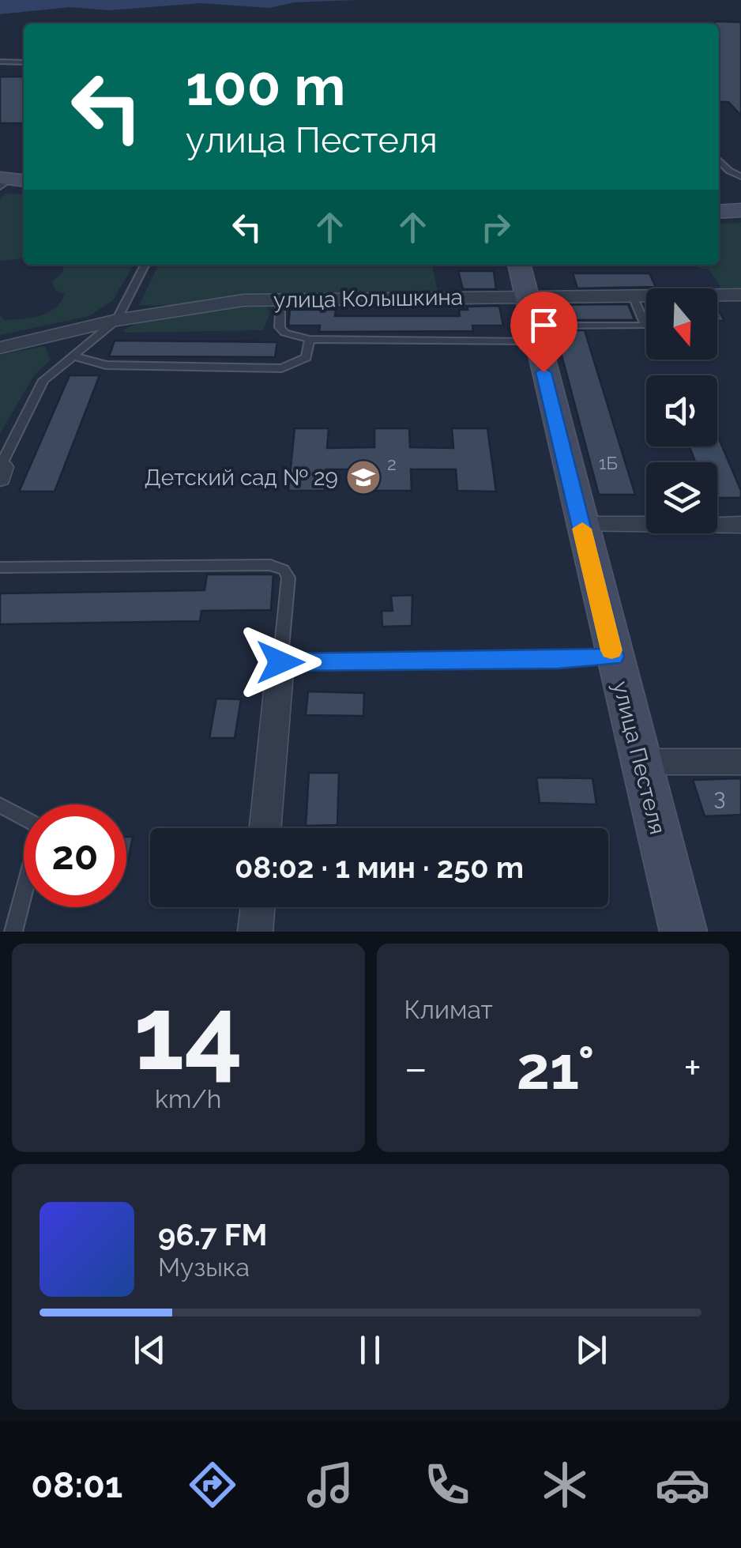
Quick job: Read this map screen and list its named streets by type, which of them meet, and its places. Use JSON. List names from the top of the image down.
{
  "streets": {
    "street": ["улица Колышкина", "улица Пестеля"]
  },
  "crossings": [
    ["улица Колышкина", "улица Пестеля"]
  ],
  "places": {
    "school or university": ["Детский сад № 29"]
  },
  "house_numbers": ["1Б", "2", "3"],
  "north": "bottom",
  "page": {
    "turn": ["100 m", "улица Пестеля"],
    "limit": "20",
    "trip": "08:02 · 1 мин · 250 m",
    "tile": [
      ["14", "km/h"],
      "Климат"
    ],
    "heat": ["−", "21°", "+"],
    "song": ["96.7 FM", "Музыка"],
    "tabs": "08:01"
  }
}
